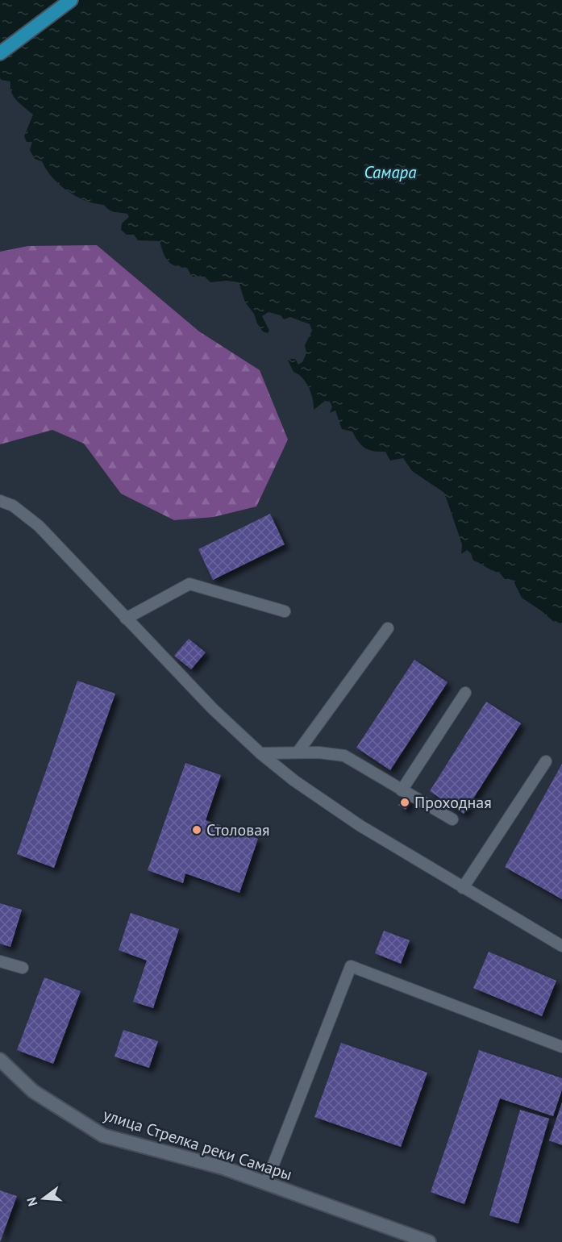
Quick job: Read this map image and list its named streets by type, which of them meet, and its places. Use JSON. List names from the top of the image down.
{
  "streets": {
    "street": ["улица Стрелка реки Самары"]
  },
  "water": ["Самара"],
  "places": ["Проходная", "Столовая"],
  "north": "left"
}
